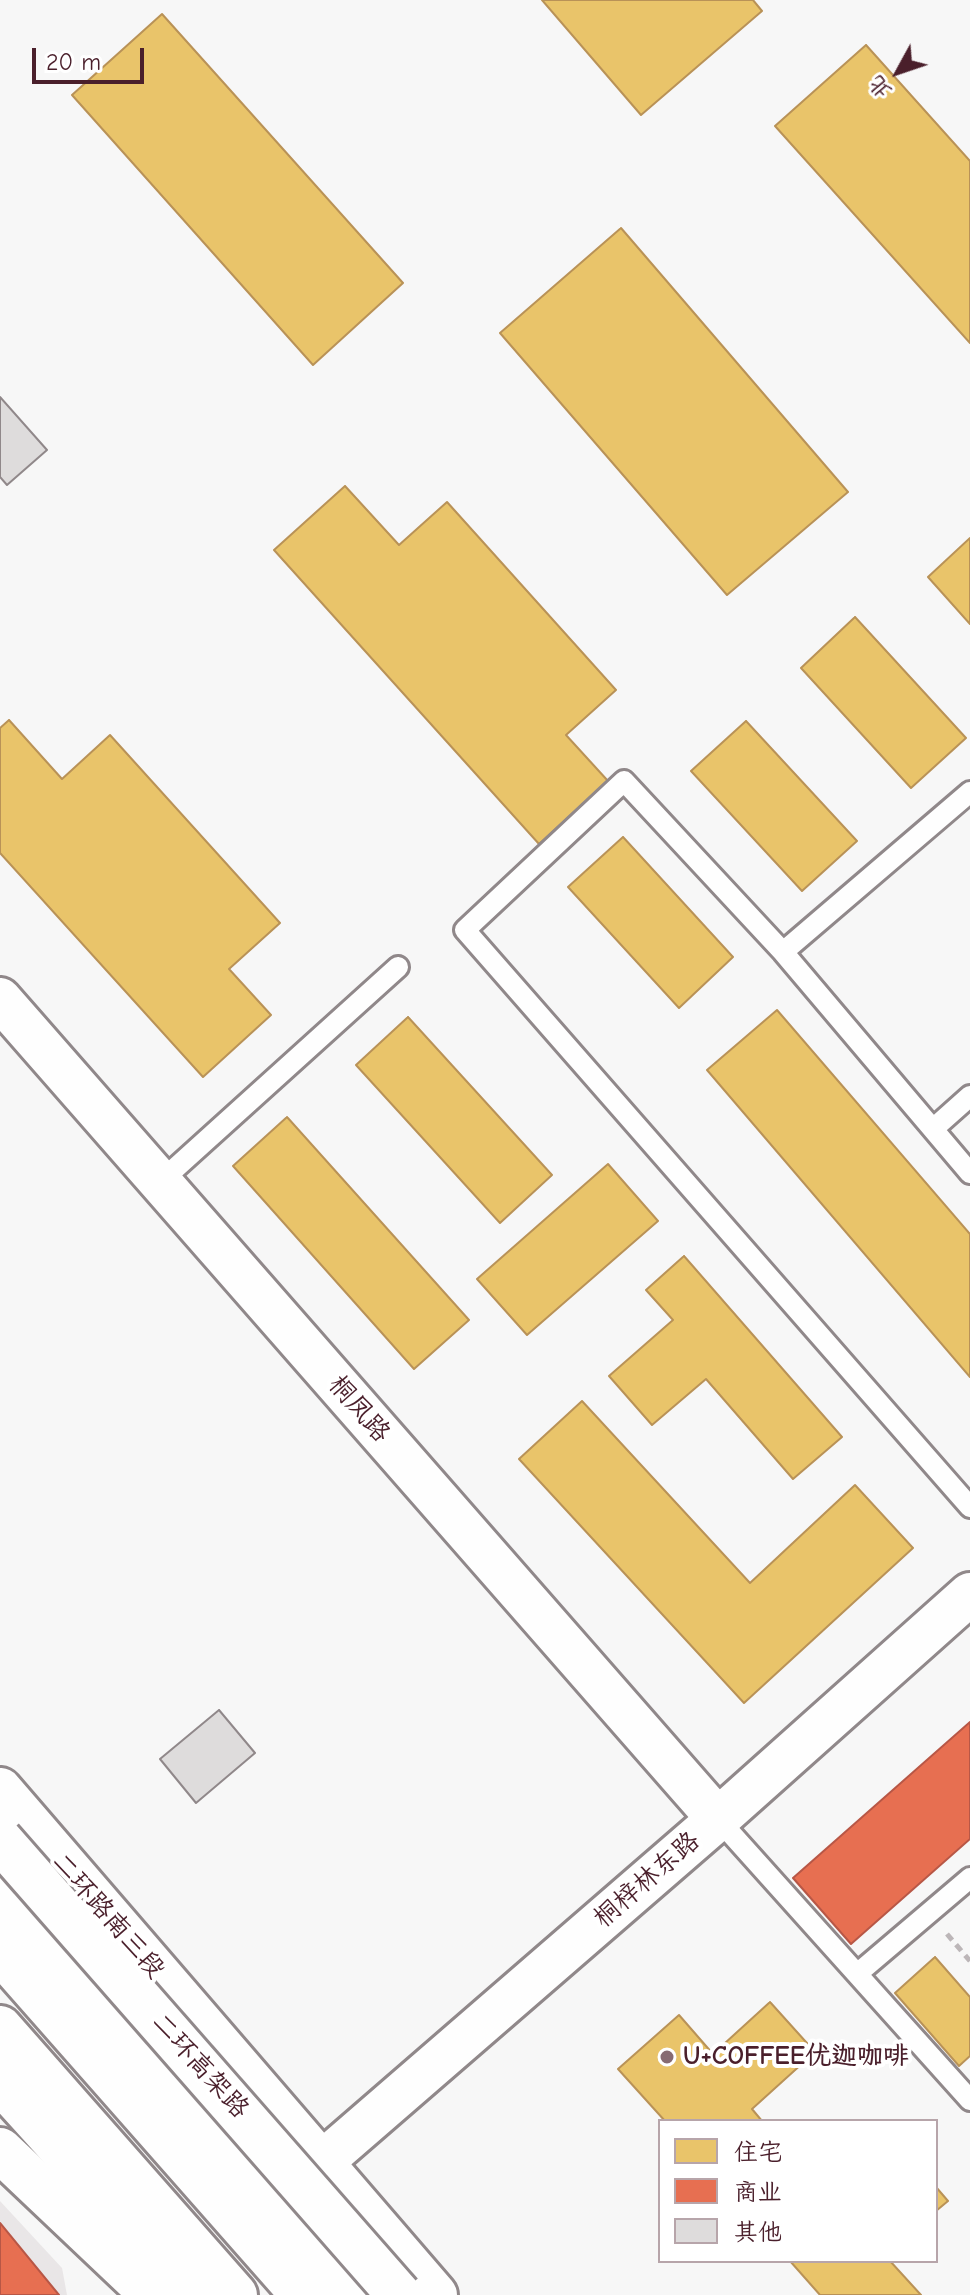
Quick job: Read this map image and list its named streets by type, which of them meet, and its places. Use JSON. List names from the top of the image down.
{
  "streets": {
    "main road": ["二环路南三段", "二环高架路"],
    "street": ["桐凤路", "桐梓林东路"]
  },
  "crossings": [
    ["桐凤路", "桐梓林东路"],
    ["桐梓林东路", "二环路南三段"]
  ],
  "places": ["U+COFFEE优迦咖啡"],
  "legend": ["住宅", "商业", "其他"],
  "scale_bar": "20 m",
  "north": "bottom left"
}
